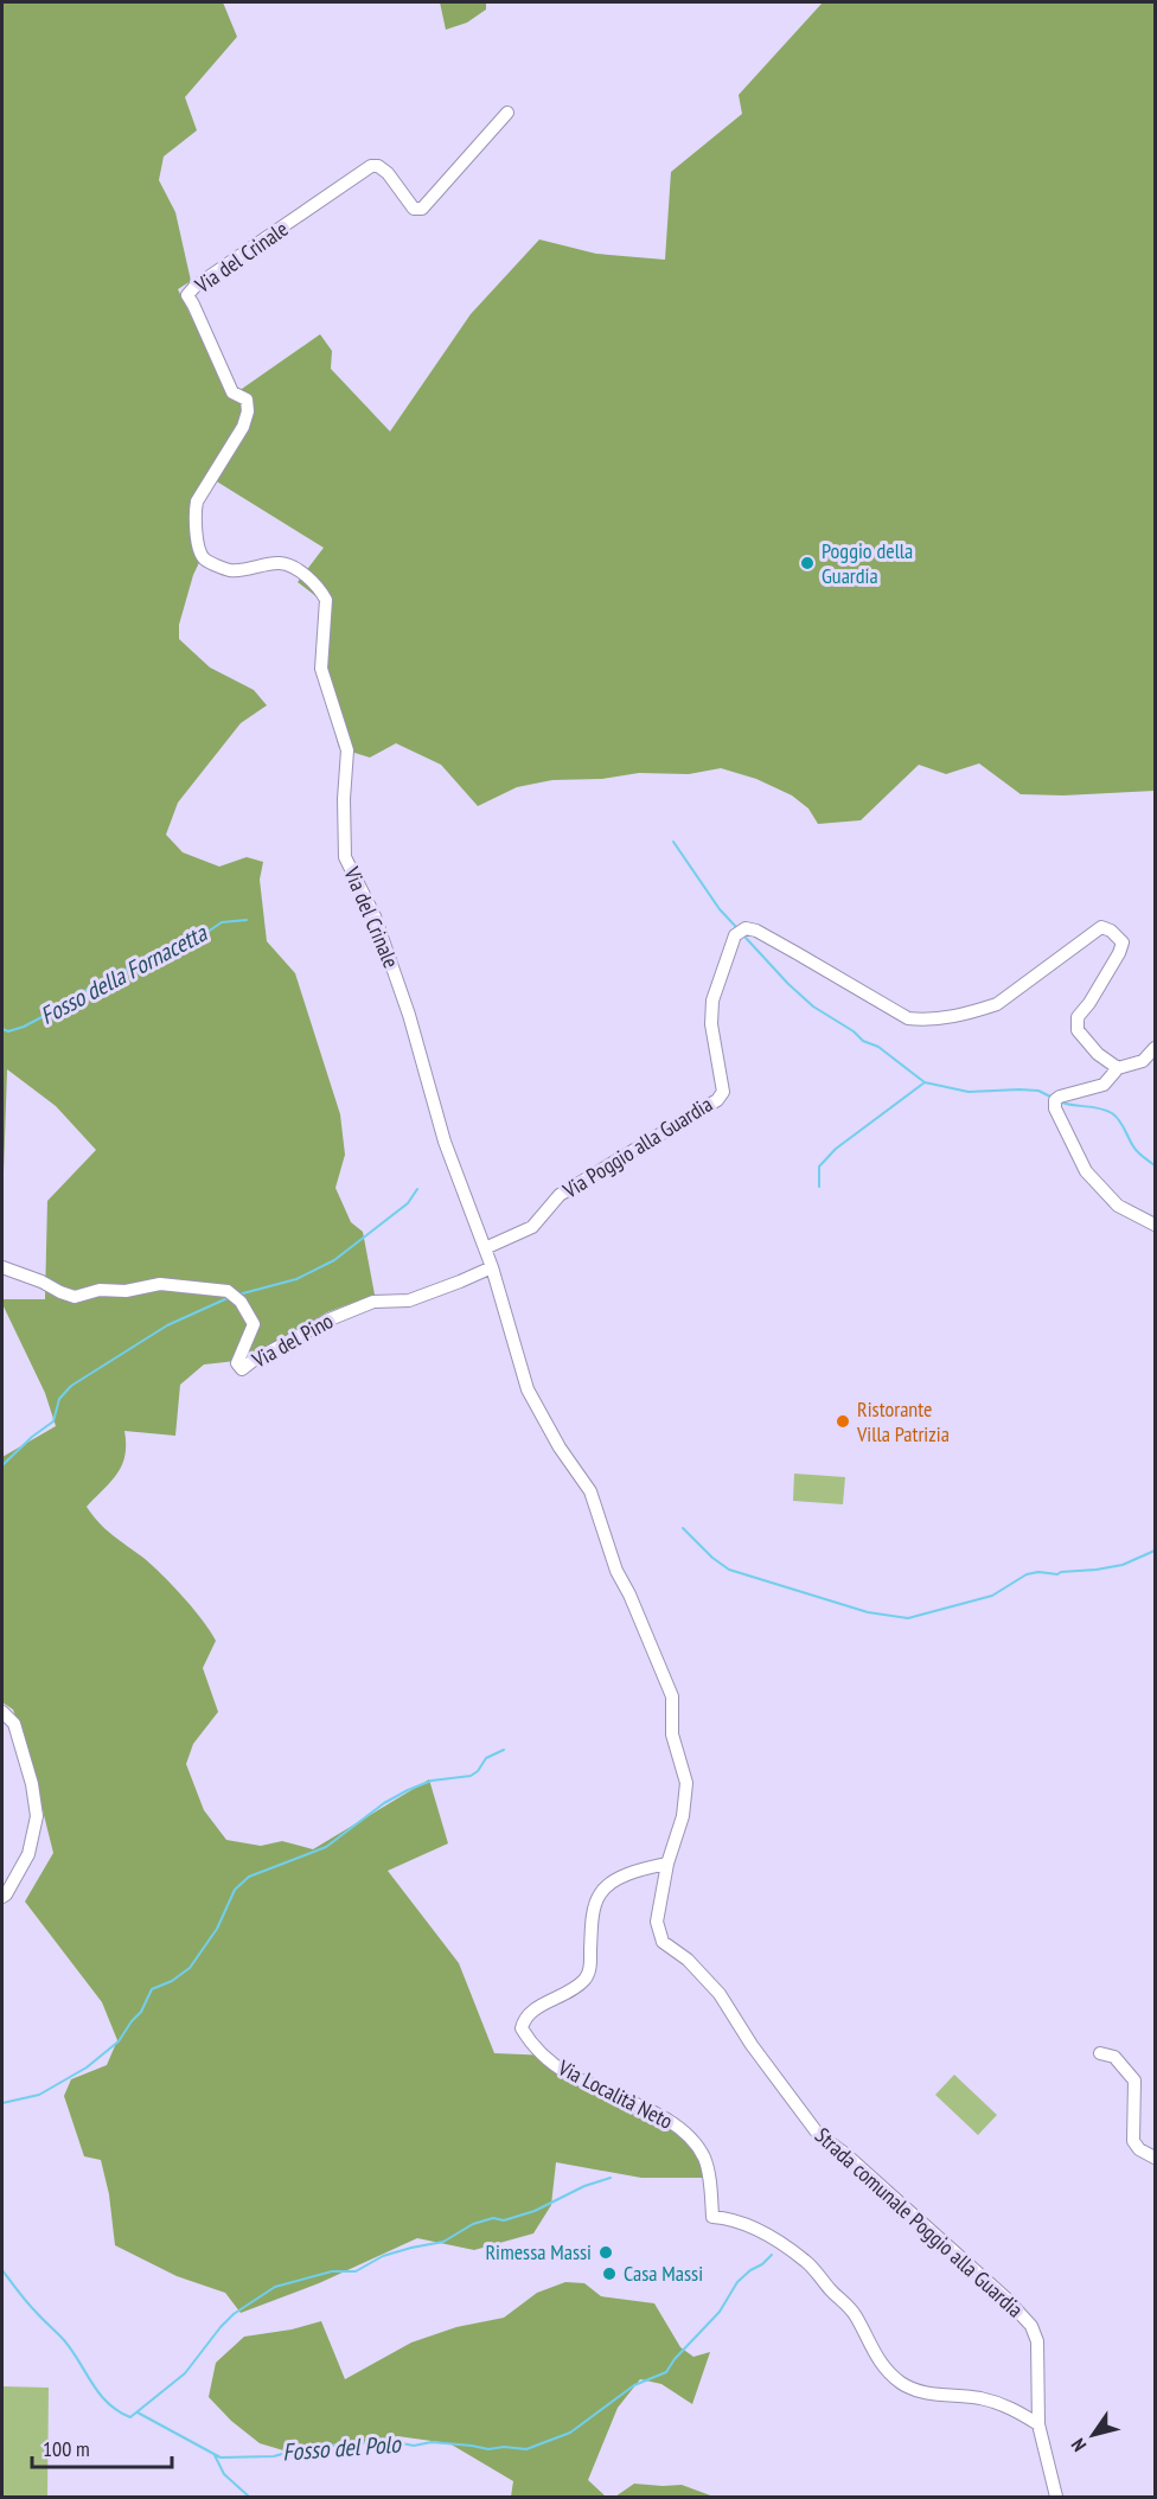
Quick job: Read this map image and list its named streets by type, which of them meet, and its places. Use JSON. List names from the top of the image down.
{
  "streets": {
    "street": [
      "Via del Crinale",
      "Via Poggio alla Guardia",
      "Via del Pino",
      "Via Località Neto",
      "Strada comunale Poggio alla Guardia"
    ]
  },
  "crossings": [
    ["Via del Crinale", "Via Poggio alla Guardia"],
    ["Via del Crinale", "Via del Pino"],
    ["Via del Crinale", "Strada comunale Poggio alla Guardia"],
    ["Via Località Neto", "Strada comunale Poggio alla Guardia"]
  ],
  "water": ["Fosso della Fornacetta", "Fosso del Polo"],
  "places": [
    "Poggio della Guardia",
    "Ristorante Villa Patrizia",
    "Rimessa Massi",
    "Casa Massi"
  ],
  "scale_bar": "100 m",
  "north": "bottom left"
}
